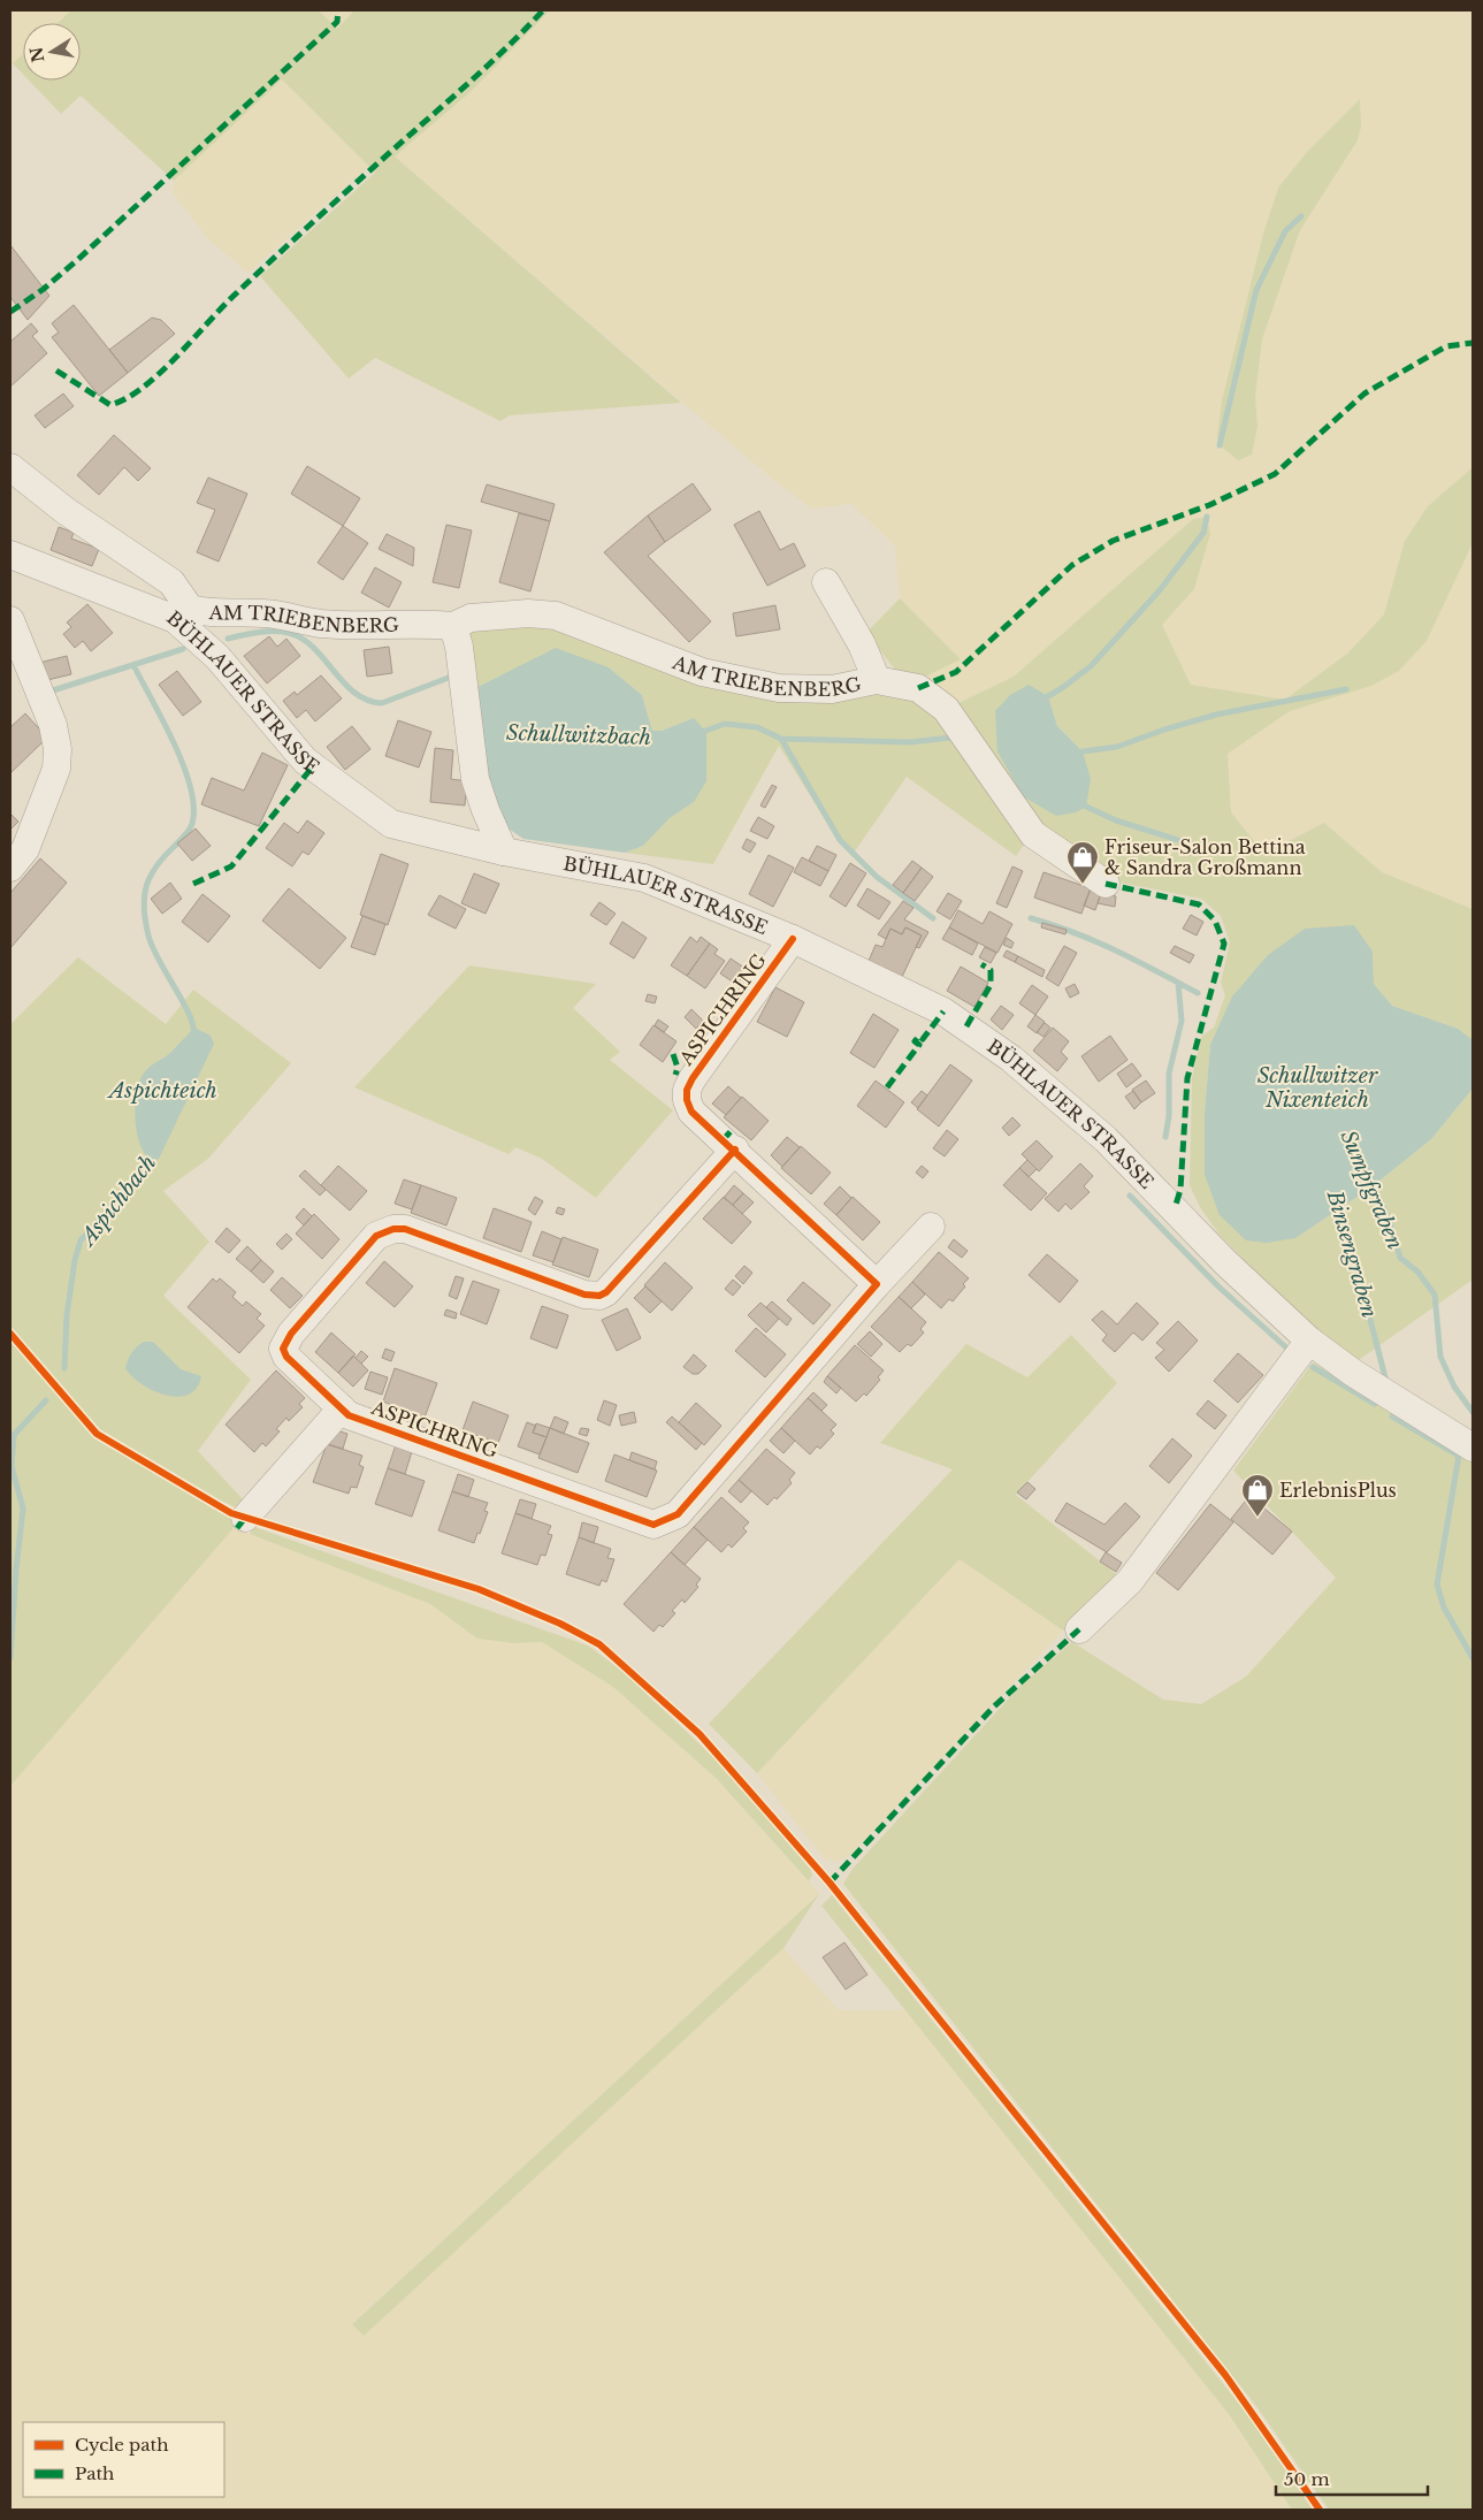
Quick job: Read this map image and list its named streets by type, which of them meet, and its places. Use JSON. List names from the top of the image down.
{
  "streets": {
    "street": ["AM TRIEBENBERG", "BÜHLAUER STRASSE", "ASPICHRING"]
  },
  "crossings": [
    ["AM TRIEBENBERG", "BÜHLAUER STRASSE"],
    ["BÜHLAUER STRASSE", "ASPICHRING"]
  ],
  "water": [
    "Schullwitzbach",
    "Schullwitzer Nixenteich",
    "Aspichteich",
    "Sumpfgraben",
    "Aspichbach",
    "Binsengraben"
  ],
  "places": {
    "shop": ["Friseur-Salon Bettina & Sandra Großmann", "ErlebnisPlus"]
  },
  "legend": ["Cycle path", "Path"],
  "scale_bar": "50 m",
  "north": "left"
}
